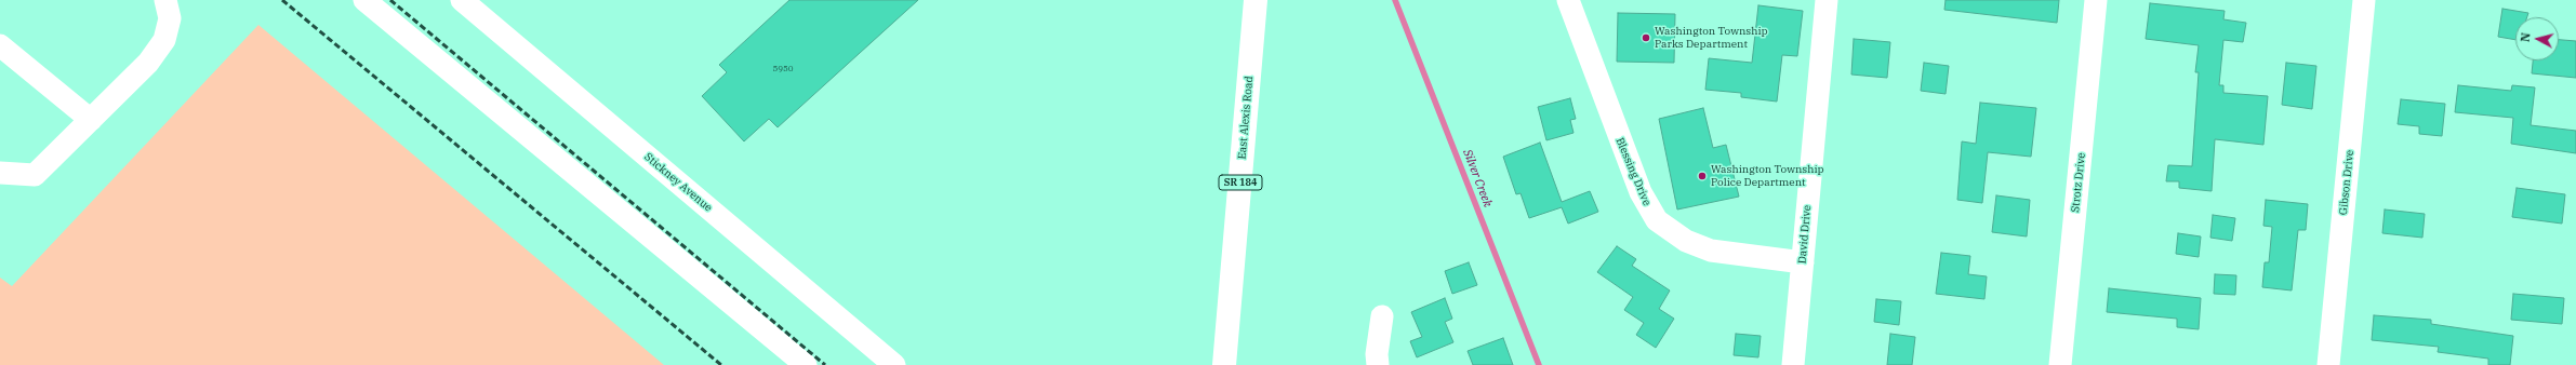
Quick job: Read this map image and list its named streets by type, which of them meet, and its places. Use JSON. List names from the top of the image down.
{
  "streets": {
    "main road": ["East Alexis Road", "SR 184"],
    "street": [
      "Blessing Drive",
      "Stickney Avenue",
      "Strotz Drive",
      "Gibson Drive",
      "David Drive"
    ]
  },
  "crossings": [
    ["Blessing Drive", "David Drive"]
  ],
  "water": ["Silver Creek"],
  "places": ["Washington Township Parks Department", "Washington Township Police Department"],
  "house_numbers": ["5950"],
  "north": "left"
}
